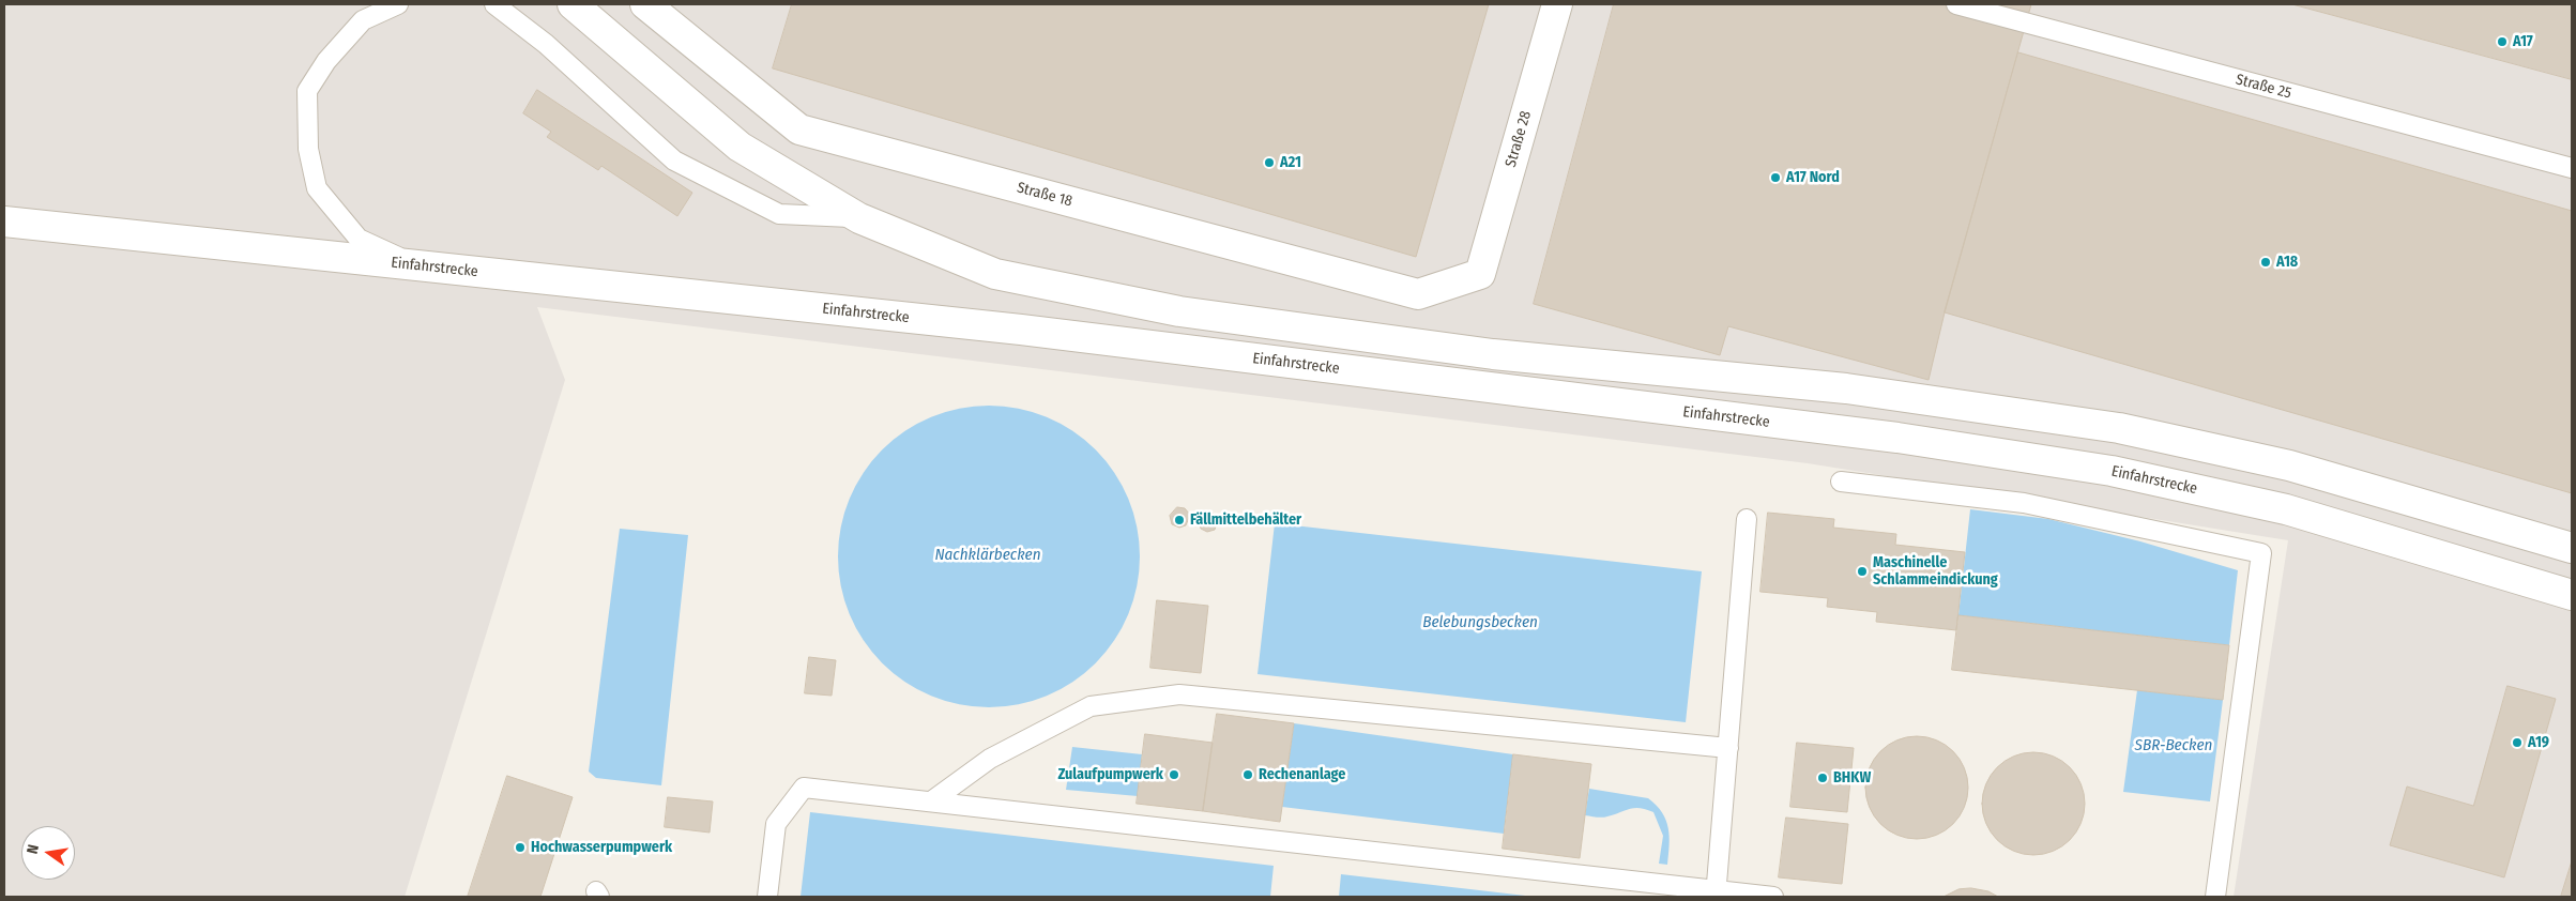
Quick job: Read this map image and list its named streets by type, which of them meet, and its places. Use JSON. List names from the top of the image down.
{
  "streets": {
    "street": ["Straße 28", "Straße 18", "Einfahrstrecke"],
    "lane": ["Straße 25"]
  },
  "crossings": [
    ["Straße 28", "Straße 18"]
  ],
  "water": ["Nachklärbecken", "Belebungsbecken", "SBR-Becken"],
  "places": [
    "A17",
    "A21",
    "A17 Nord",
    "A18",
    "Fällmittelbehälter",
    "Maschinelle Schlammeindickung",
    "A19",
    "Zulaufpumpwerk",
    "Rechenanlage",
    "BHKW",
    "Hochwasserpumpwerk"
  ],
  "north": "left"
}
